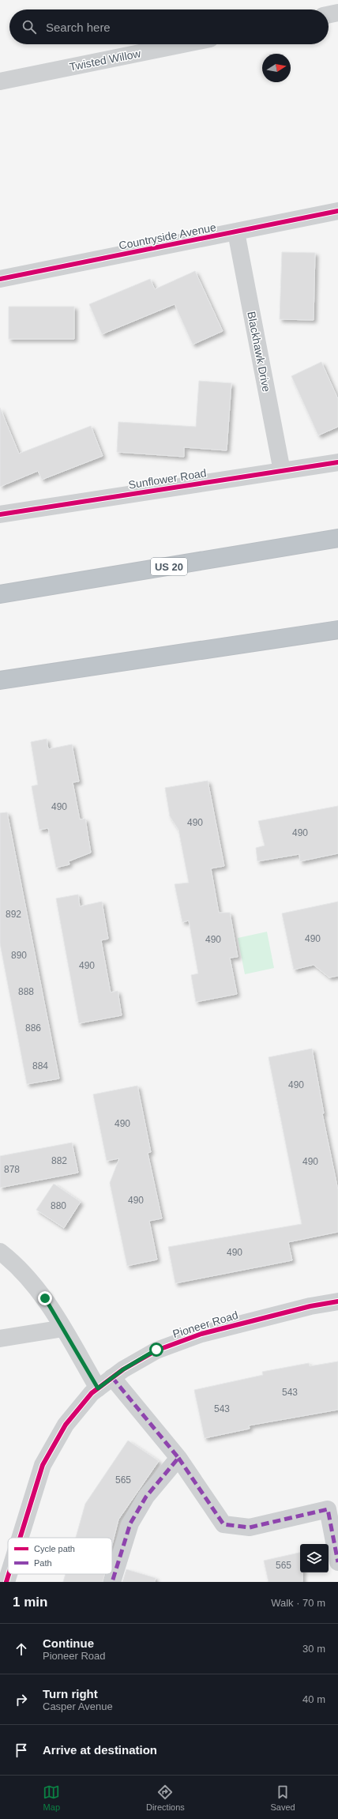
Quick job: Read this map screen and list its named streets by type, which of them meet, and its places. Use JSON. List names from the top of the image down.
{
  "streets": {
    "highway": ["US 20"],
    "street": [
      "Twisted Willow",
      "Countryside Avenue",
      "Blackhawk Drive",
      "Sunflower Road",
      "Pioneer Road"
    ]
  },
  "crossings": [
    ["Countryside Avenue", "Blackhawk Drive"],
    ["Blackhawk Drive", "Sunflower Road"]
  ],
  "house_numbers": [
    "490",
    "490",
    "490",
    "892",
    "490",
    "490",
    "890",
    "490",
    "888",
    "886",
    "884",
    "490",
    "490",
    "882",
    "490",
    "878",
    "490",
    "880",
    "490",
    "543",
    "543",
    "565",
    "565"
  ],
  "legend": ["Cycle path", "Path"],
  "north": "right",
  "page": {
    "search": "Search here",
    "heading": ["1 min", "Walk · 70 m"],
    "list": [
      ["Continue", "Pioneer Road", "30 m"],
      ["Turn right", "Casper Avenue", "40 m"],
      "Arrive at destination"
    ],
    "nav": ["Map", "Directions", "Saved"]
  }
}
